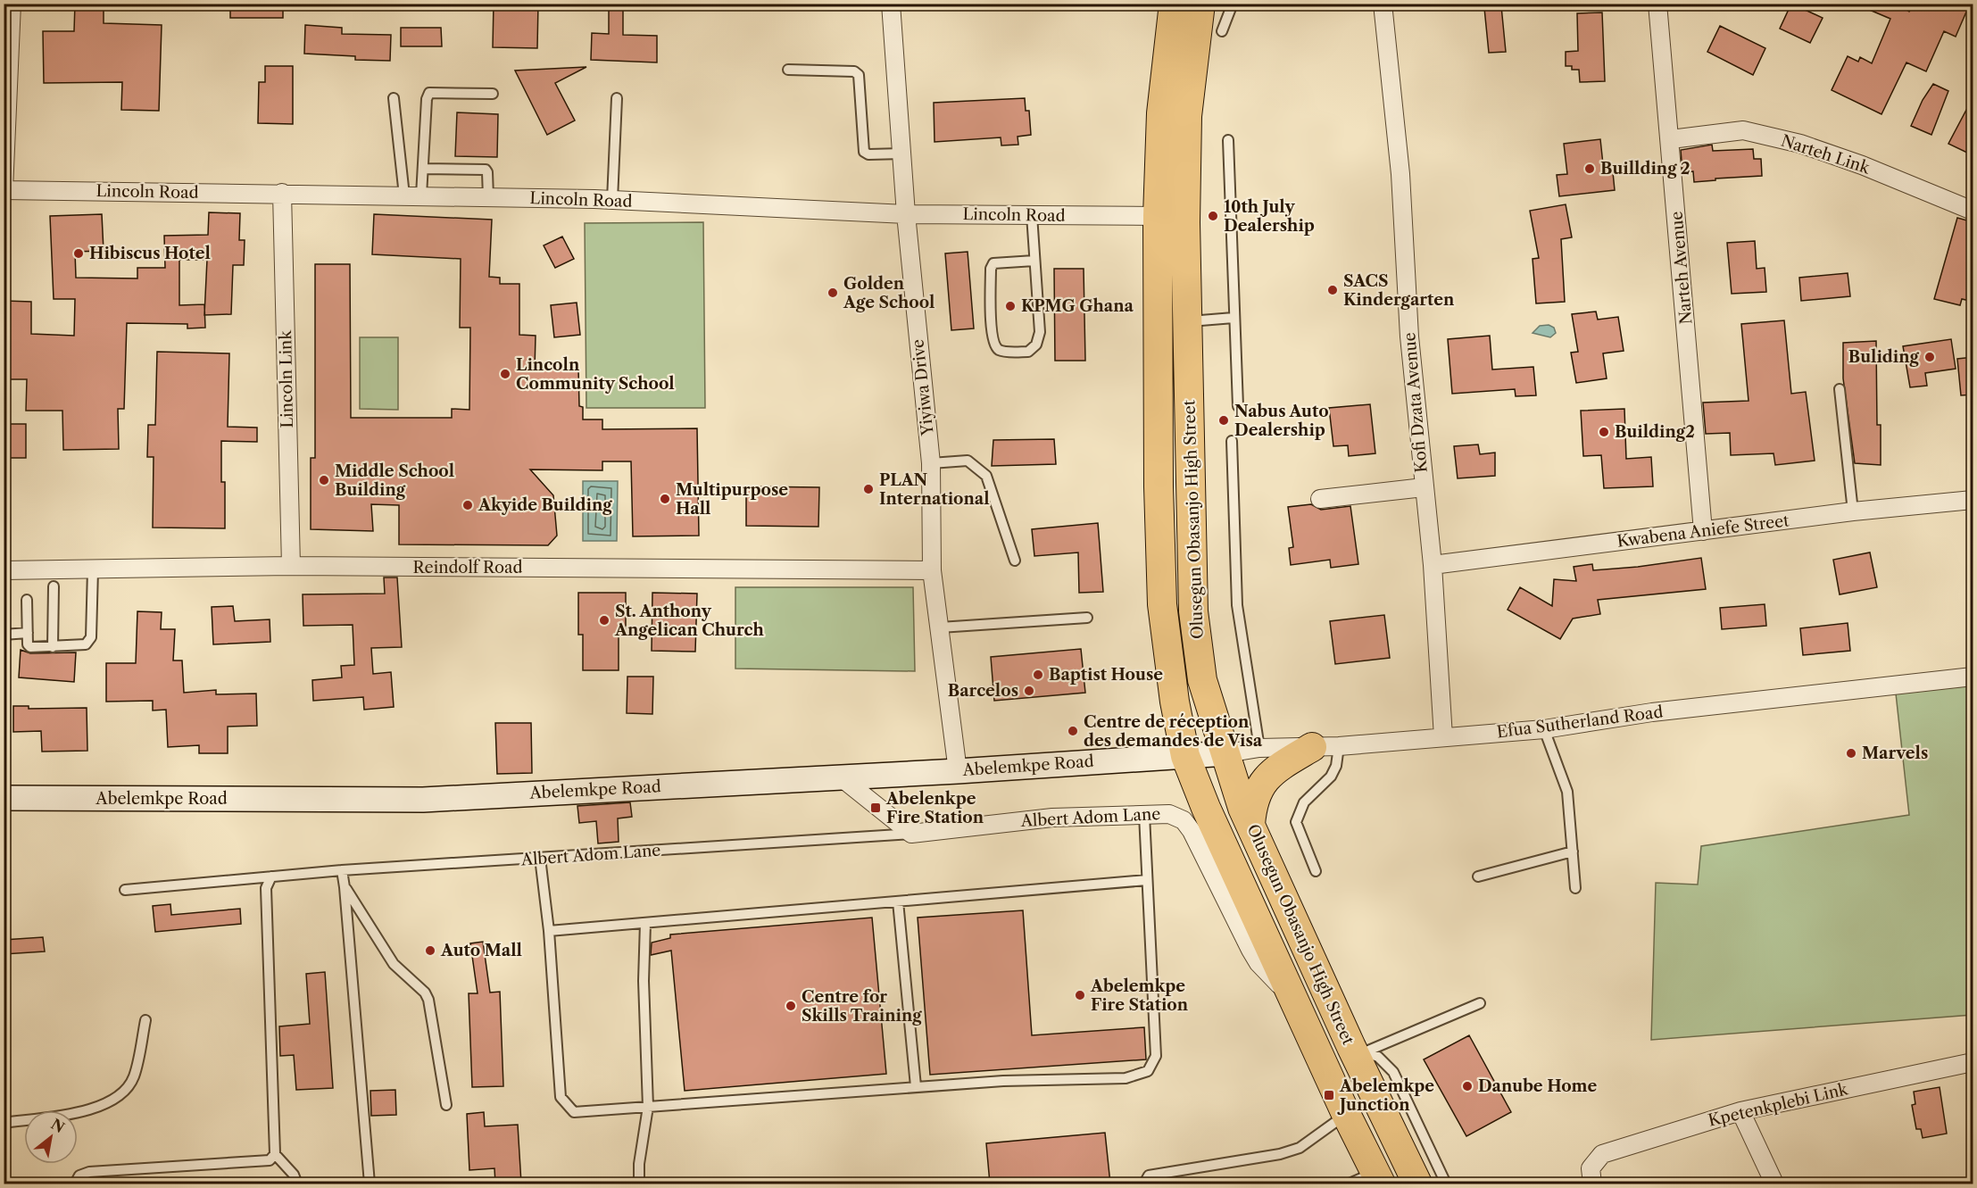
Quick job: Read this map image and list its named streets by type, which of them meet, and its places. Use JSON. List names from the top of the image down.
{
  "streets": {
    "main road": ["Olusegun Obasanjo High Street"],
    "street": [
      "Narteh Link",
      "Lincoln Road",
      "Narteh Avenue",
      "Lincoln Link",
      "Yiyiwa Drive",
      "Kofi Dzata Avenue",
      "Kwabena Aniefe Street",
      "Reindolf Road",
      "Efua Sutherland Road",
      "Abelemkpe Road",
      "Albert Adom Lane",
      "Kpetenkplebi Link"
    ]
  },
  "crossings": [
    ["Narteh Link", "Narteh Avenue"],
    ["Lincoln Road", "Lincoln Link"],
    ["Lincoln Road", "Yiyiwa Drive"],
    ["Lincoln Road", "Olusegun Obasanjo High Street"],
    ["Narteh Avenue", "Kwabena Aniefe Street"],
    ["Lincoln Link", "Reindolf Road"],
    ["Yiyiwa Drive", "Reindolf Road"],
    ["Yiyiwa Drive", "Abelemkpe Road"],
    ["Kofi Dzata Avenue", "Kwabena Aniefe Street"],
    ["Kofi Dzata Avenue", "Efua Sutherland Road"],
    ["Olusegun Obasanjo High Street", "Efua Sutherland Road"],
    ["Olusegun Obasanjo High Street", "Abelemkpe Road"],
    ["Olusegun Obasanjo High Street", "Albert Adom Lane"],
    ["Efua Sutherland Road", "Abelemkpe Road"]
  ],
  "places": {
    "other": [
      "Buillding 2",
      "10th July Dealership",
      "Hibiscus Hotel",
      "SACS Kindergarten",
      "Golden Age School",
      "KPMG Ghana",
      "Buliding",
      "Lincoln Community School",
      "Nabus Auto Dealership",
      "Building2",
      "Middle School Building",
      "PLAN International",
      "Multipurpose Hall",
      "Akyide Building",
      "St. Anthony Angelican Church",
      "Baptist House",
      "Barcelos",
      "Centre de réception des demandes de Visa",
      "Marvels",
      "Auto Mall",
      "Abelemkpe Fire Station",
      "Centre for Skills Training",
      "Danube Home"
    ],
    "transit": ["Abelenkpe Fire Station", "Abelemkpe Junction"]
  },
  "north": "top right"
}
